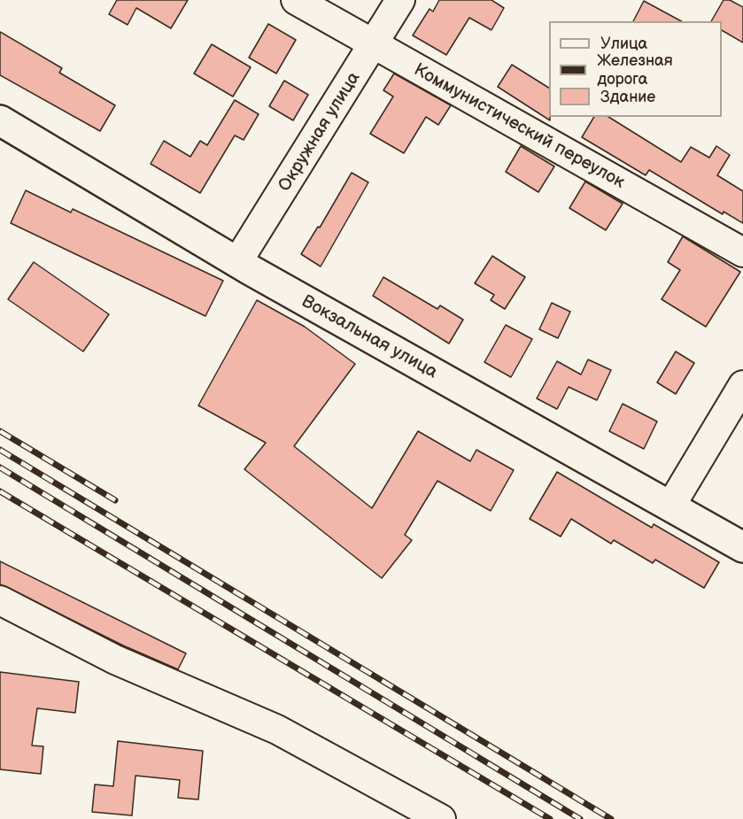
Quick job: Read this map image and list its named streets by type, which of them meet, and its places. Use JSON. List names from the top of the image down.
{
  "streets": {
    "main road": ["Вокзальная улица"],
    "street": ["Коммунистический переулок", "Окружная улица"]
  },
  "crossings": [
    ["Коммунистический переулок", "Окружная улица"],
    ["Окружная улица", "Вокзальная улица"]
  ],
  "legend": ["Улица", "Железная дорога", "Здание"]
}
